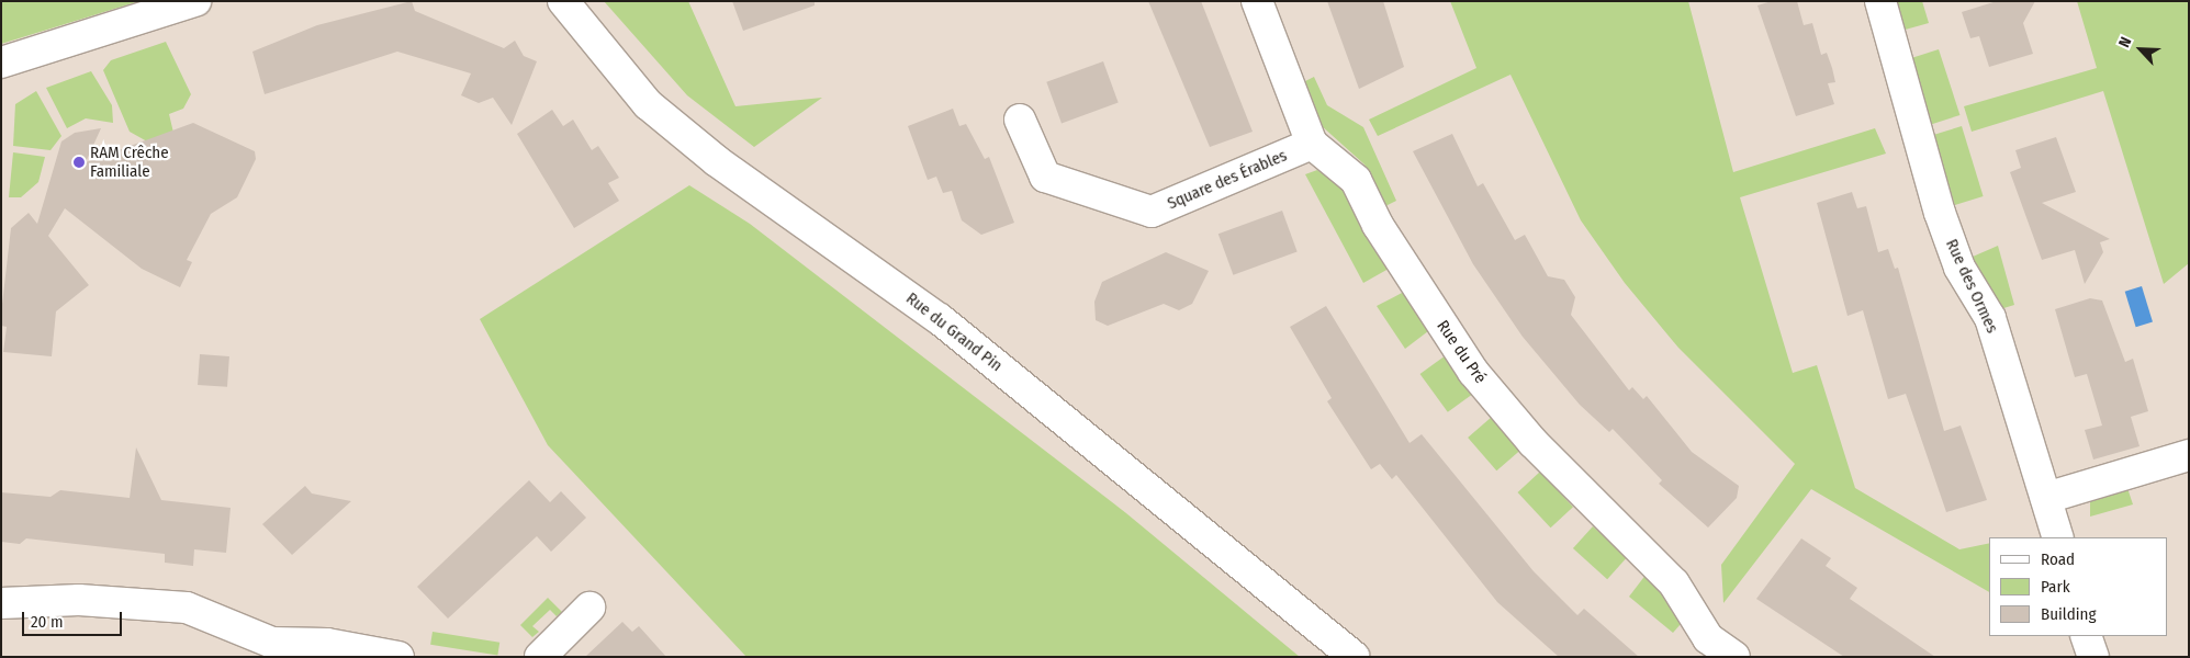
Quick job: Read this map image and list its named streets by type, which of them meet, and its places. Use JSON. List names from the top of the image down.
{
  "streets": {
    "street": [
      "Square des Érables",
      "Rue des Ormes",
      "Rue du Grand Pin",
      "Rue du Pré"
    ]
  },
  "crossings": [
    ["Square des Érables", "Rue du Pré"]
  ],
  "places": ["RAM Crêche Familiale"],
  "legend": ["Road", "Park", "Building"],
  "scale_bar": "20 m",
  "north": "top left"
}
